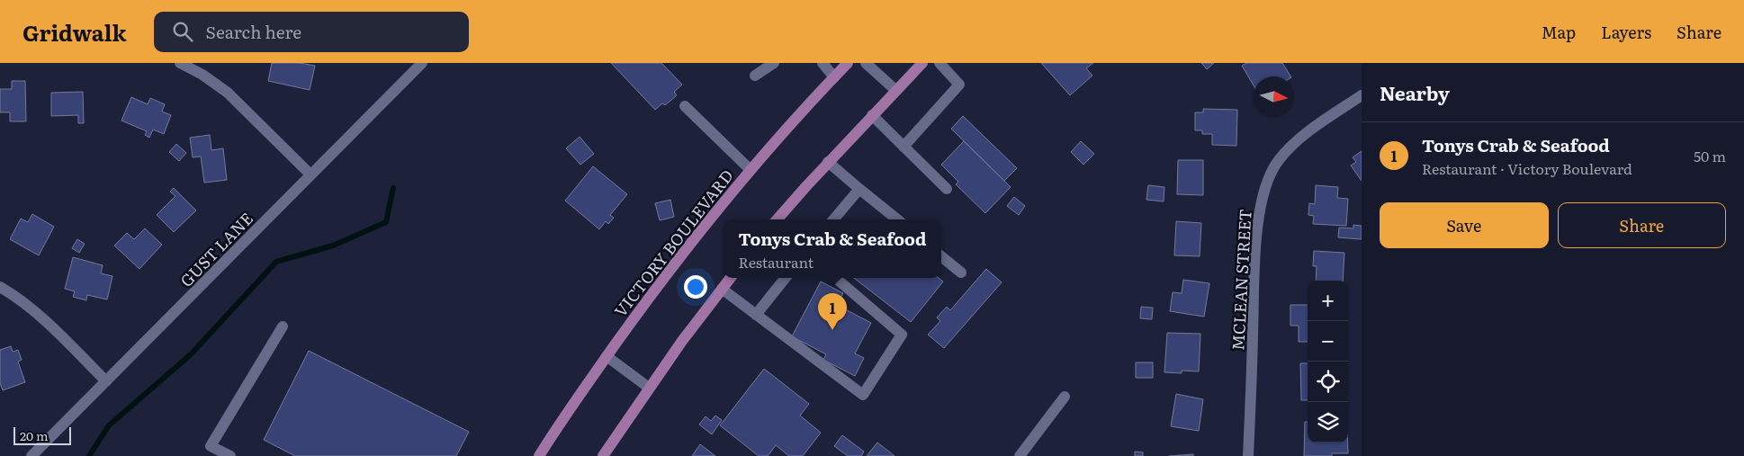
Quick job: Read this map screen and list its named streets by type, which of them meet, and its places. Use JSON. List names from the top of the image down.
{
  "streets": {
    "main road": ["VICTORY BOULEVARD"],
    "street": ["GUST LANE", "MCLEAN STREET"]
  },
  "scale_bar": "20 m",
  "north": "right",
  "page": {
    "header": "Gridwalk",
    "search": "Search here",
    "nav": ["Map", "Layers", "Share"],
    "heading": "Nearby",
    "list": [
      {
        "mark": "1",
        "name": "Tonys Crab & Seafood",
        "note": "Restaurant · Victory Boulevard",
        "value": "50 m"
      }
    ],
    "buttons": ["Save", "Share"],
    "popup": ["Tonys Crab & Seafood", "Restaurant"],
    "map_buttons": ["+", "−"],
    "pins": "1",
    "scale": "20 m"
  }
}
